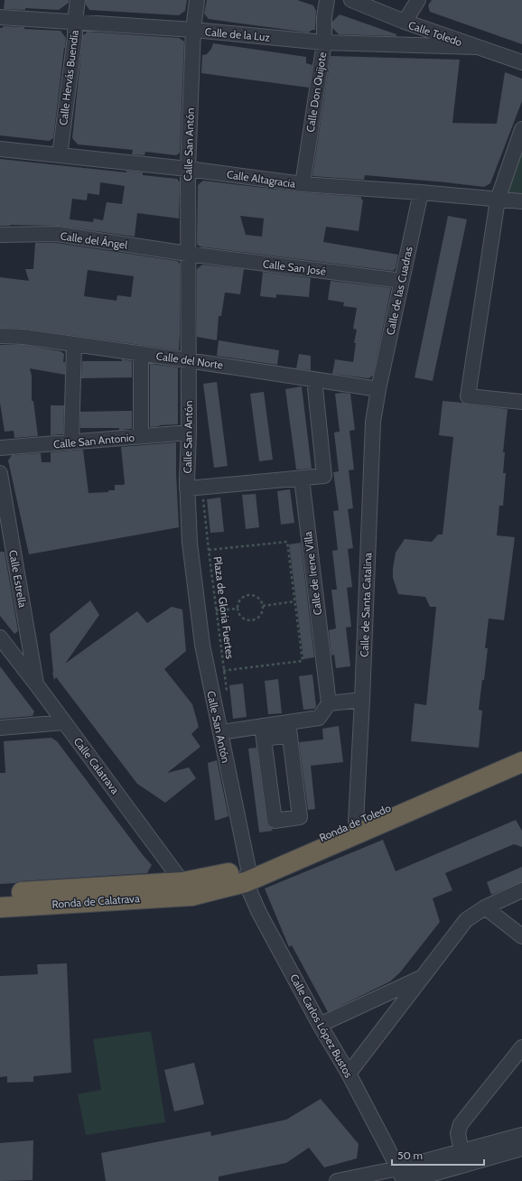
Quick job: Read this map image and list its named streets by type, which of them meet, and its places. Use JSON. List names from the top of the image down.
{
  "streets": {
    "highway": ["Ronda de Toledo", "Ronda de Calatrava"],
    "street": [
      "Calle Toledo",
      "Calle de la Luz",
      "Calle Hervás Buendía",
      "Calle Don Quijote",
      "Calle San Antón",
      "Calle Altagracia",
      "Calle del Ángel",
      "Calle San José",
      "Calle de las Cuadras",
      "Calle del Norte",
      "Calle San Antonio",
      "Calle de Irene Villa",
      "Calle Estrella",
      "Calle de Santa Catalina",
      "Calle Calatrava",
      "Calle Carlos López Bustos"
    ],
    "path": ["Plaza de Gloria Fuertes"]
  },
  "crossings": [
    ["Calle Toledo", "Calle de la Luz"],
    ["Calle de la Luz", "Calle Hervás Buendía"],
    ["Calle de la Luz", "Calle Don Quijote"],
    ["Calle de la Luz", "Calle San Antón"],
    ["Calle Hervás Buendía", "Calle Altagracia"],
    ["Calle Don Quijote", "Calle Altagracia"],
    ["Calle San Antón", "Calle Altagracia"],
    ["Calle San Antón", "Calle del Ángel"],
    ["Calle San Antón", "Calle San José"],
    ["Calle San Antón", "Calle del Norte"],
    ["Calle San Antón", "Calle San Antonio"],
    ["Calle San Antón", "Ronda de Toledo"],
    ["Calle San Antón", "Calle Carlos López Bustos"],
    ["Calle Altagracia", "Calle de las Cuadras"],
    ["Calle del Ángel", "Calle San José"],
    ["Calle San José", "Calle de las Cuadras"],
    ["Calle de las Cuadras", "Calle del Norte"],
    ["Calle de las Cuadras", "Calle de Santa Catalina"],
    ["Calle del Norte", "Calle de Santa Catalina"],
    ["Calle Estrella", "Calle Calatrava"],
    ["Calle de Santa Catalina", "Ronda de Toledo"],
    ["Calle Calatrava", "Ronda de Toledo"],
    ["Calle Calatrava", "Ronda de Calatrava"],
    ["Ronda de Toledo", "Ronda de Calatrava"],
    ["Ronda de Toledo", "Calle Carlos López Bustos"]
  ],
  "scale_bar": "50 m"
}
